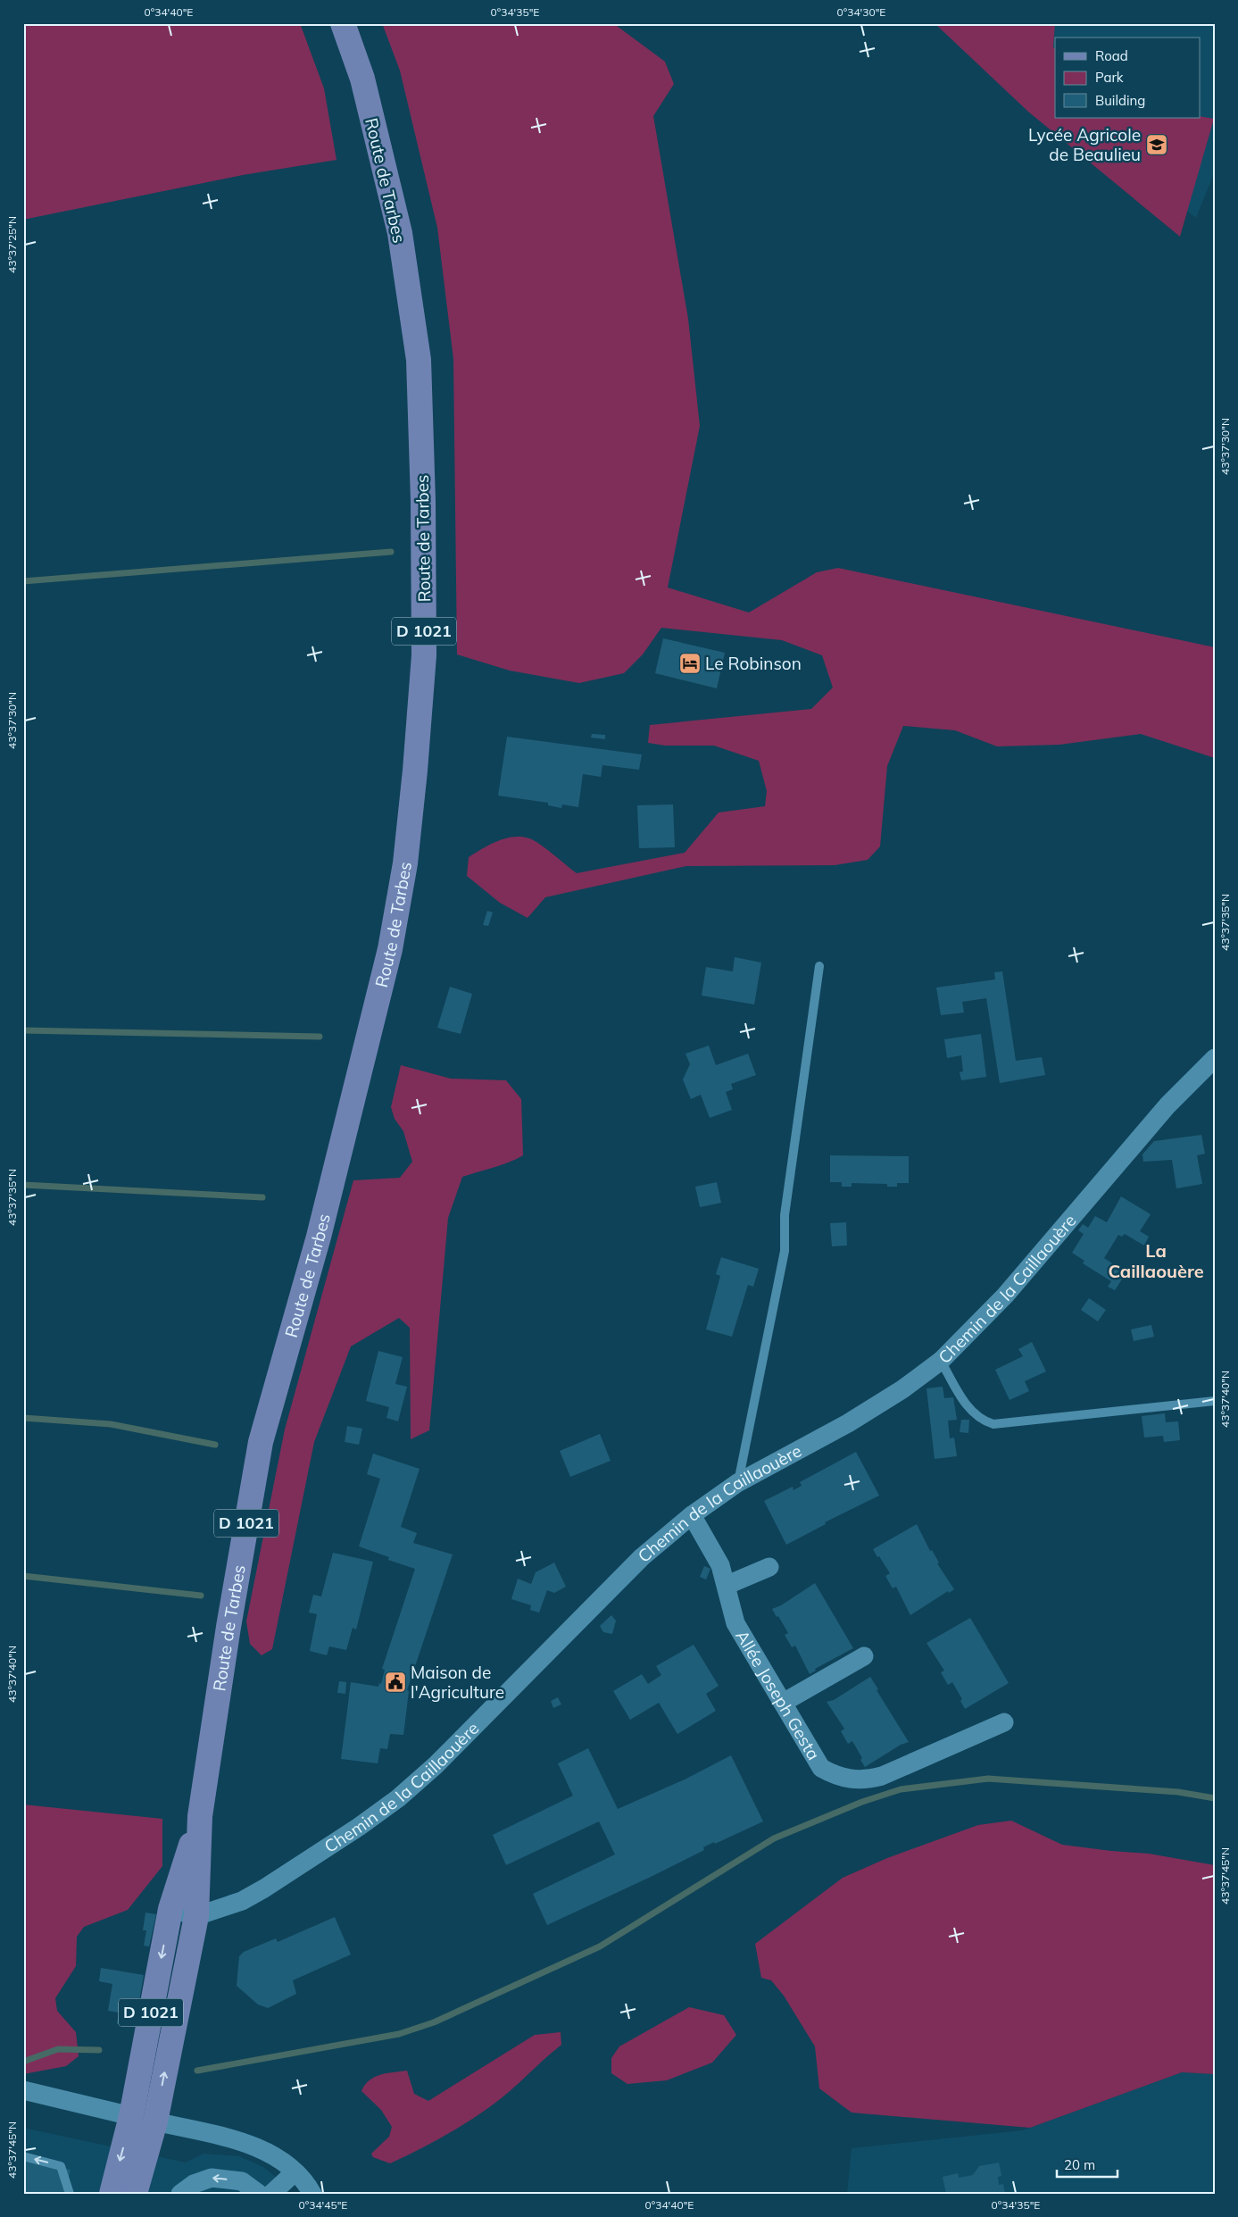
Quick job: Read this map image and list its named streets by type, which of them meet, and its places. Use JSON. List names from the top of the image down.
{
  "streets": {
    "main road": ["Route de Tarbes", "D 1021"],
    "street": ["Chemin de la Caillaouère", "Allée Joseph Gesta"]
  },
  "crossings": [
    ["Route de Tarbes", "D 1021"],
    ["Route de Tarbes", "Chemin de la Caillaouère"],
    ["D 1021", "Chemin de la Caillaouère"],
    ["Chemin de la Caillaouère", "Allée Joseph Gesta"]
  ],
  "districts": ["La Caillaouère"],
  "places": {
    "school or university": ["Lycée Agricole de Beaulieu"],
    "hotel": ["Le Robinson"],
    "public building": ["Maison de l'Agriculture"]
  },
  "legend": ["Road", "Park", "Building"],
  "scale_bar": "20 m",
  "coordinates": [
    "0°34'40\"E",
    "0°34'35\"E",
    "0°34'30\"E",
    "43°37'25\"N",
    "43°37'30\"N",
    "43°37'35\"N",
    "43°37'40\"N",
    "43°37'45\"N",
    "0°34'45\"E"
  ]
}
